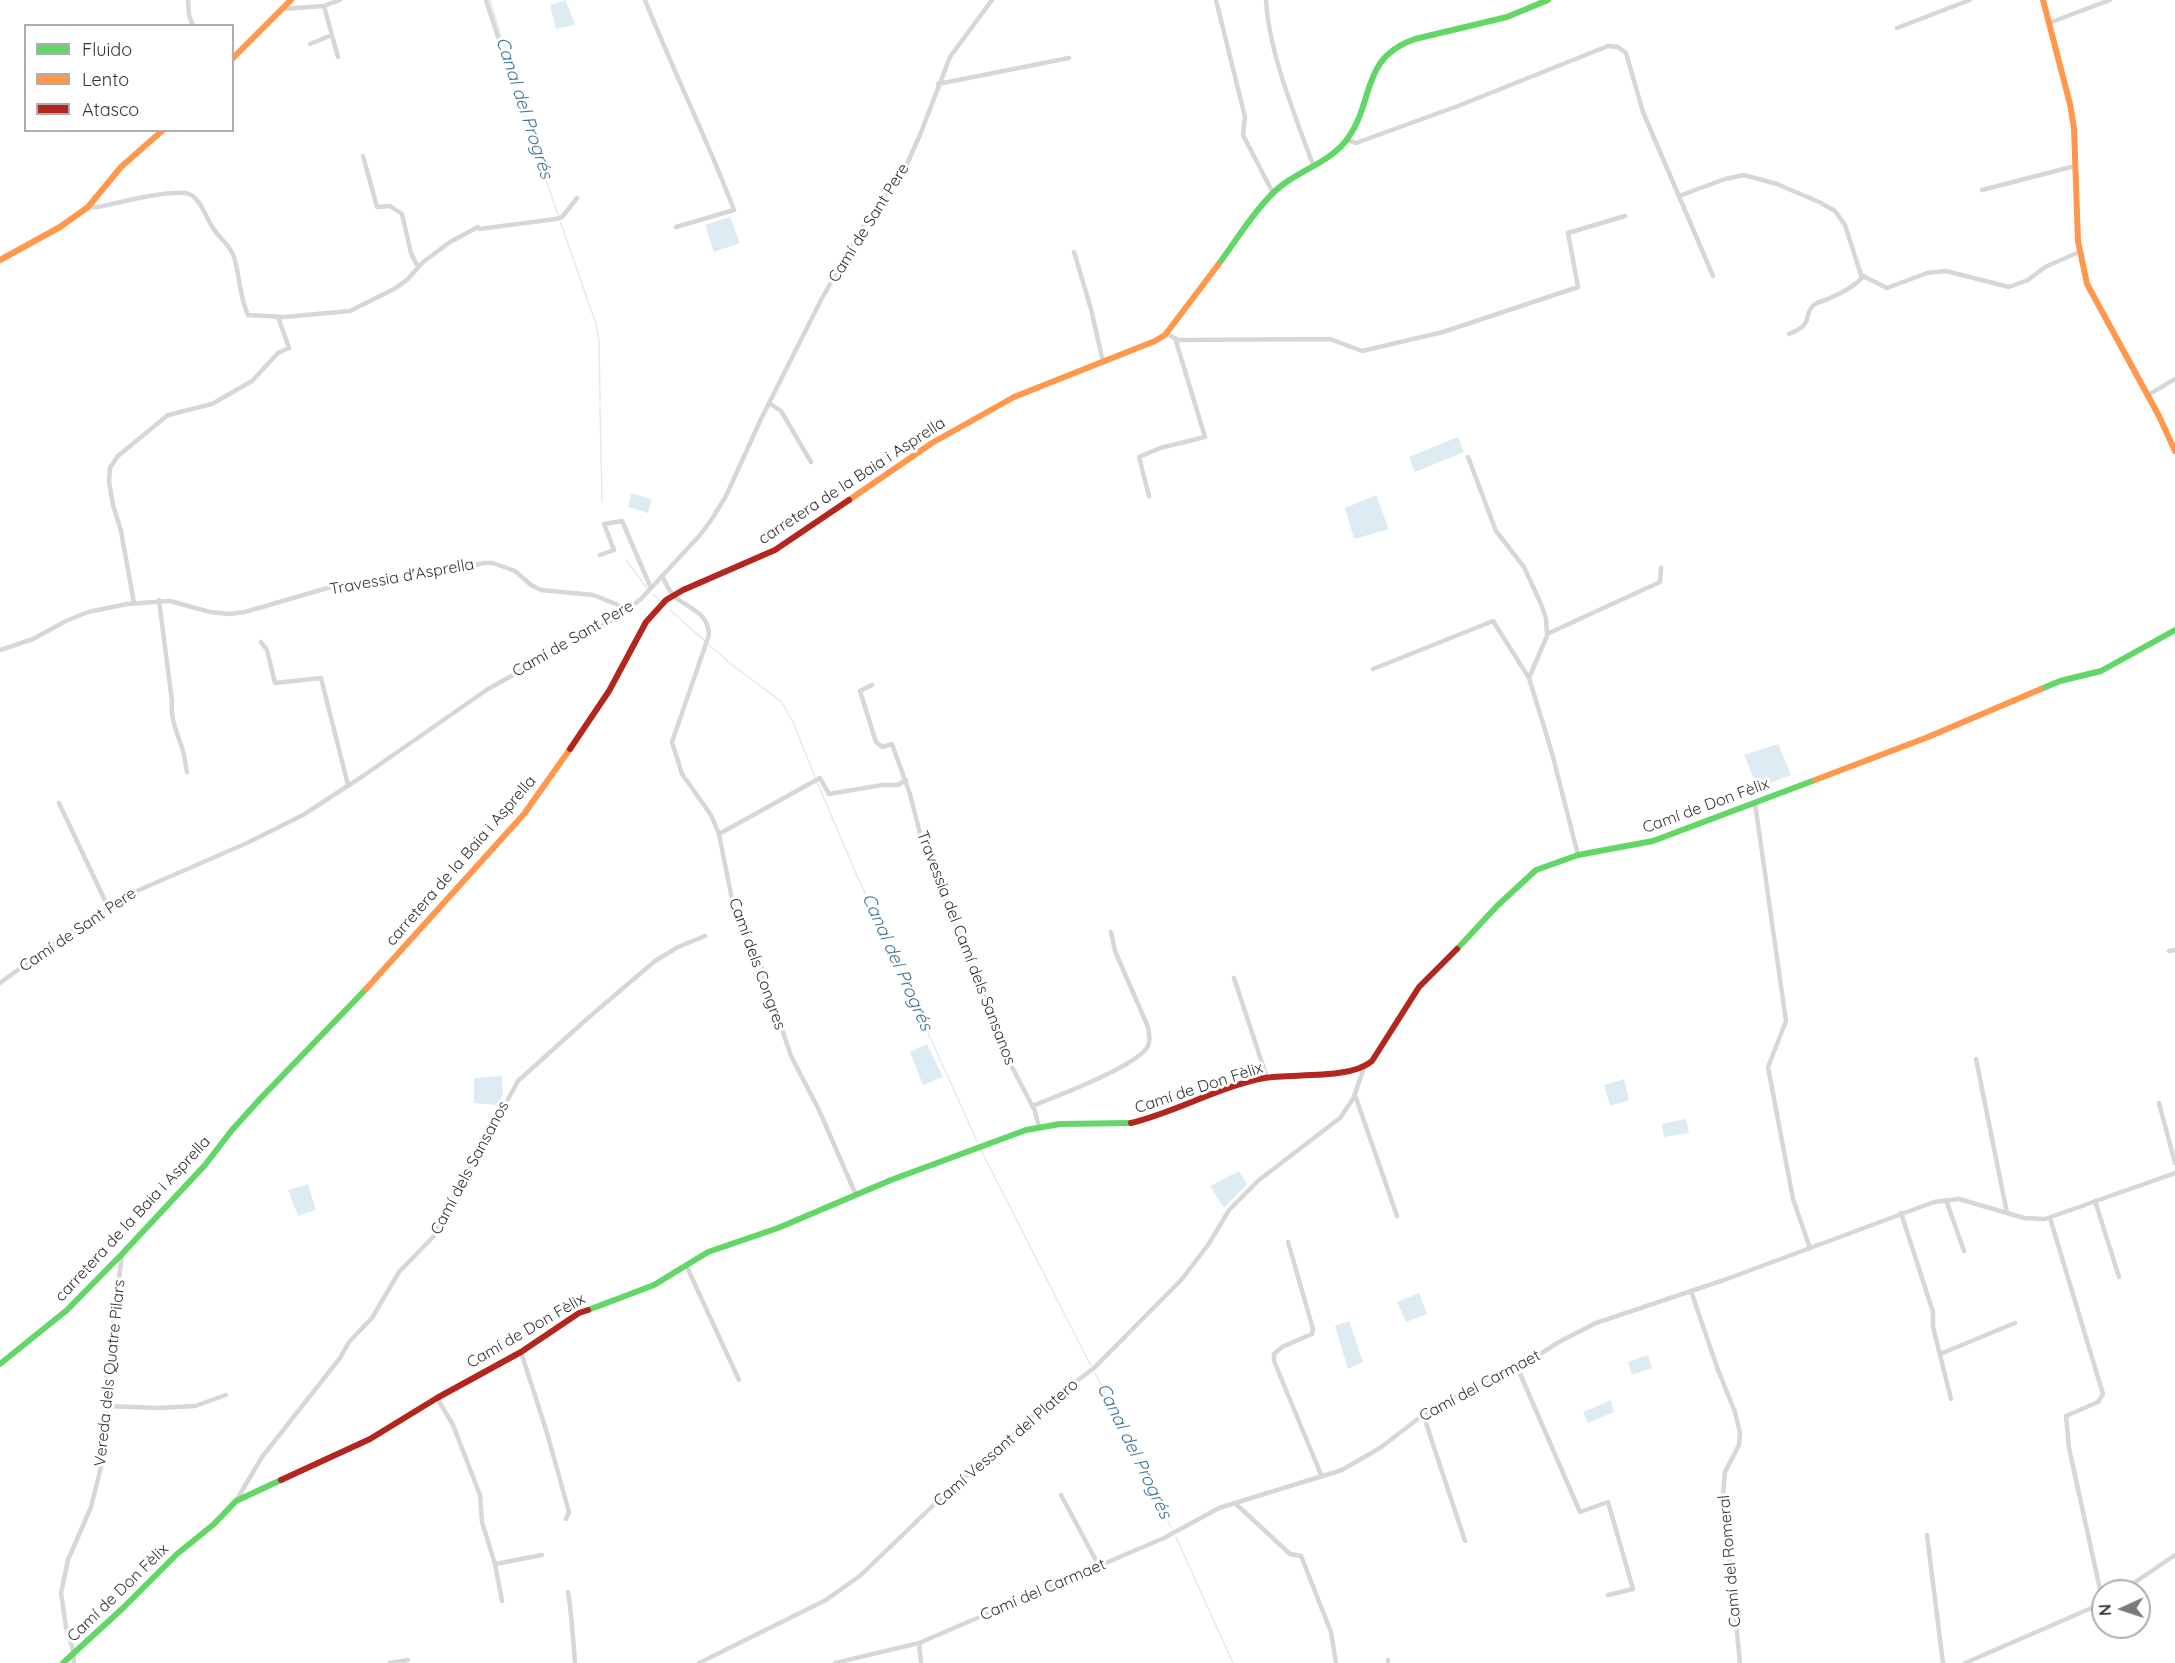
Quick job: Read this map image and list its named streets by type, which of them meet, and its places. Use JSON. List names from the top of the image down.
{
  "streets": {
    "main road": ["carretera de la Baia i Asprella", "Camí de Don Fèlix"],
    "street": [
      "Camí de Sant Pere",
      "Travessia d'Asprella",
      "Travessia del Camí dels Sansanos",
      "Camí dels Congres",
      "Camí dels Sansanos",
      "Vereda dels Quatre Pilars",
      "Camí del Carmaet",
      "Camí Vessant del Platero",
      "Camí del Romeral"
    ]
  },
  "crossings": [
    ["Camí de Sant Pere", "Travessia d'Asprella"],
    ["Camí de Sant Pere", "Camí dels Congres"],
    ["carretera de la Baia i Asprella", "Camí dels Congres"],
    ["carretera de la Baia i Asprella", "Vereda dels Quatre Pilars"],
    ["Camí de Don Fèlix", "Travessia del Camí dels Sansanos"],
    ["Camí de Don Fèlix", "Camí dels Congres"],
    ["Camí de Don Fèlix", "Camí dels Sansanos"],
    ["Camí de Don Fèlix", "Vereda dels Quatre Pilars"],
    ["Camí de Don Fèlix", "Camí Vessant del Platero"],
    ["Camí del Carmaet", "Camí del Romeral"]
  ],
  "water": ["Canal del Progrés"],
  "legend": ["Fluido", "Lento", "Atasco"],
  "north": "left"
}
